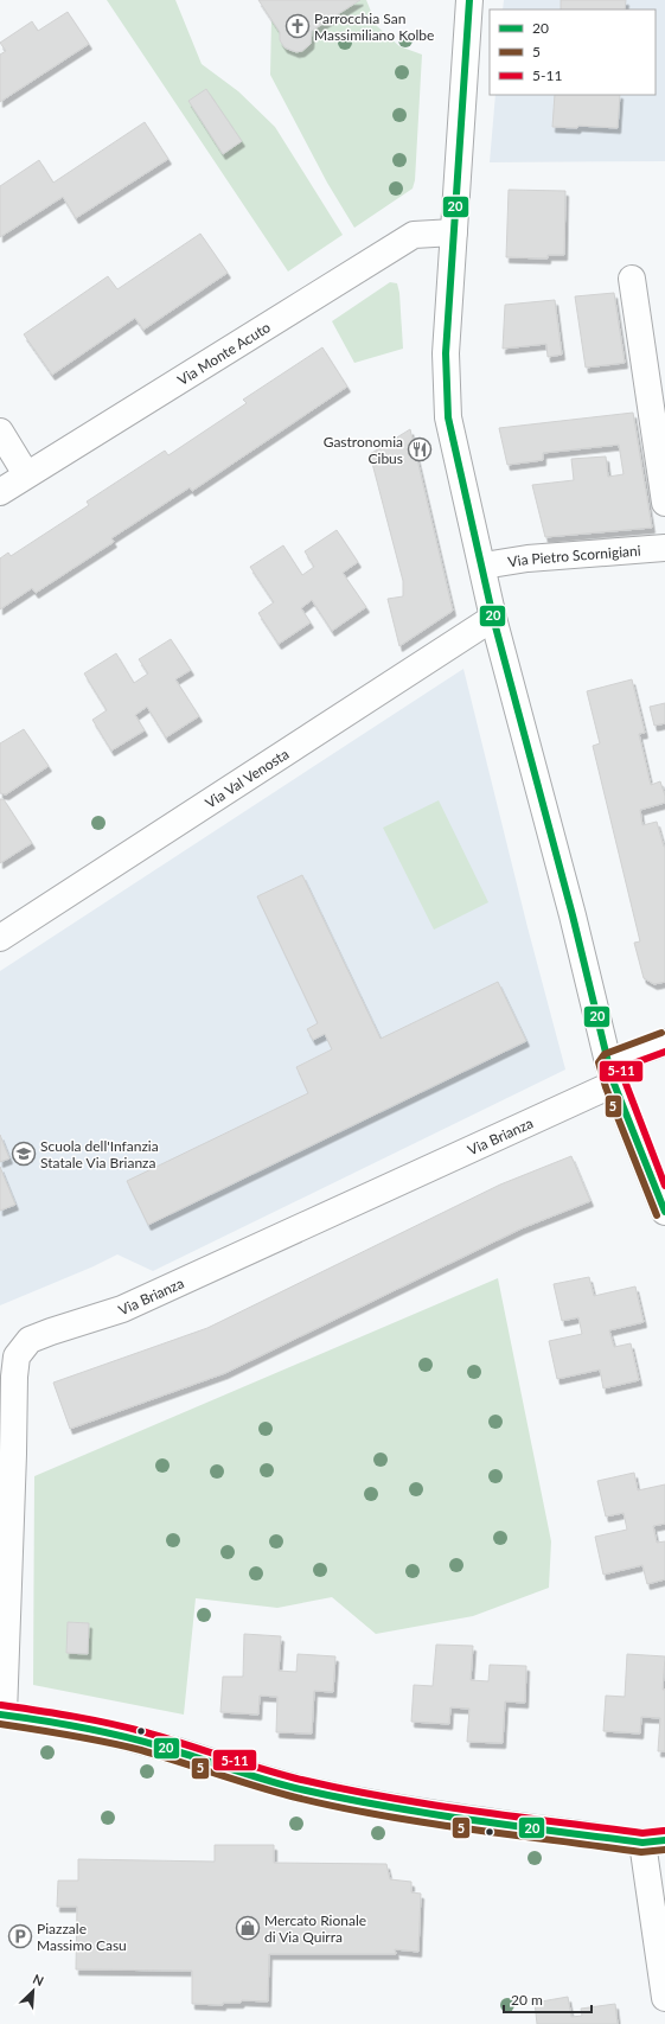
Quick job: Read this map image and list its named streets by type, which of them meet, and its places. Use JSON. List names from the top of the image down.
{
  "streets": {
    "street": [
      "Via Monte Acuto",
      "Via Pietro Scornigiani",
      "Via Val Venosta",
      "Via Brianza"
    ]
  },
  "places": {
    "church": ["Parrocchia San Massimiliano Kolbe"],
    "restaurant": ["Gastronomia Cibus"],
    "school or university": ["Scuola dell'Infanzia Statale Via Brianza"],
    "shop": ["Mercato Rionale di Via Quirra"],
    "parking": ["Piazzale Massimo Casu"]
  },
  "lines": ["transit line 20", "transit line 5", "transit line 5-11"],
  "legend": ["20", "5", "5-11"],
  "scale_bar": "20 m",
  "north": "top right"
}
